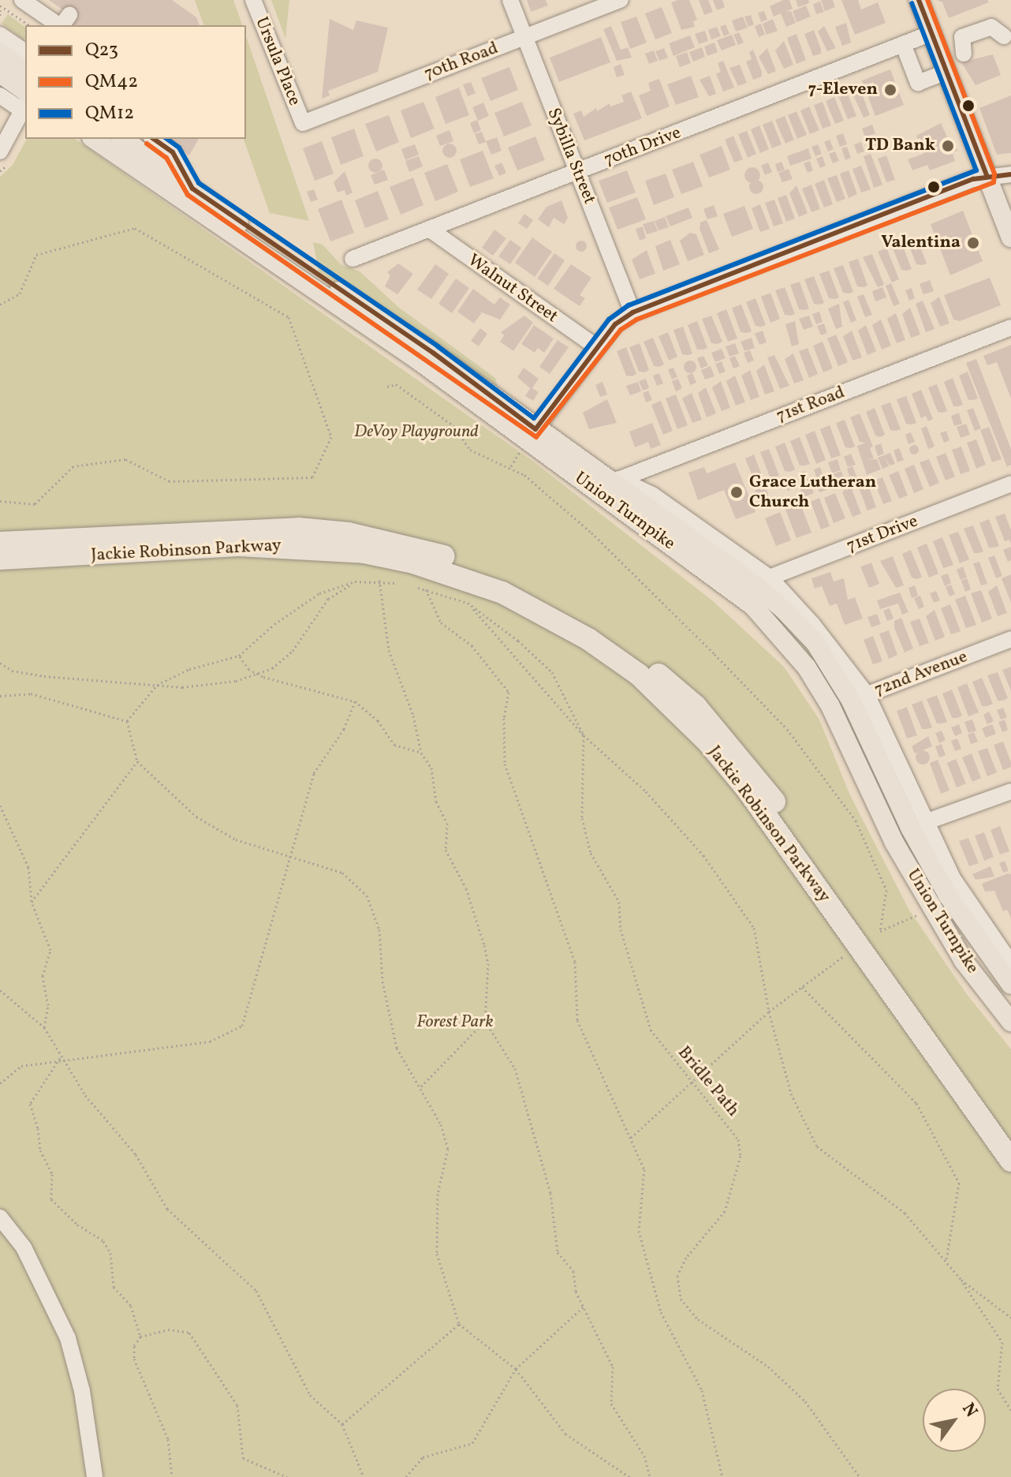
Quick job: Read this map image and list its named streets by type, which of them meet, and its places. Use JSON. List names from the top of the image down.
{
  "streets": {
    "highway": ["Jackie Robinson Parkway"],
    "main road": ["Union Turnpike"],
    "street": [
      "Ursula Place",
      "70th Road",
      "70th Drive",
      "Sybilla Street",
      "Walnut Street",
      "71st Road",
      "71st Drive",
      "72nd Avenue"
    ],
    "path": ["Bridle Path"]
  },
  "crossings": [
    ["Ursula Place", "70th Road"],
    ["70th Road", "Sybilla Street"],
    ["70th Drive", "Sybilla Street"],
    ["70th Drive", "Walnut Street"],
    ["71st Road", "Union Turnpike"],
    ["Union Turnpike", "71st Drive"],
    ["Union Turnpike", "72nd Avenue"]
  ],
  "parks": ["DeVoy Playground", "Forest Park"],
  "places": [
    "7-Eleven",
    "TD Bank",
    "Valentina",
    "Grace Lutheran Church"
  ],
  "lines": ["transit line Q23", "transit line QM42", "transit line QM12"],
  "legend": ["Q23", "QM42", "QM12"],
  "north": "top right"
}
